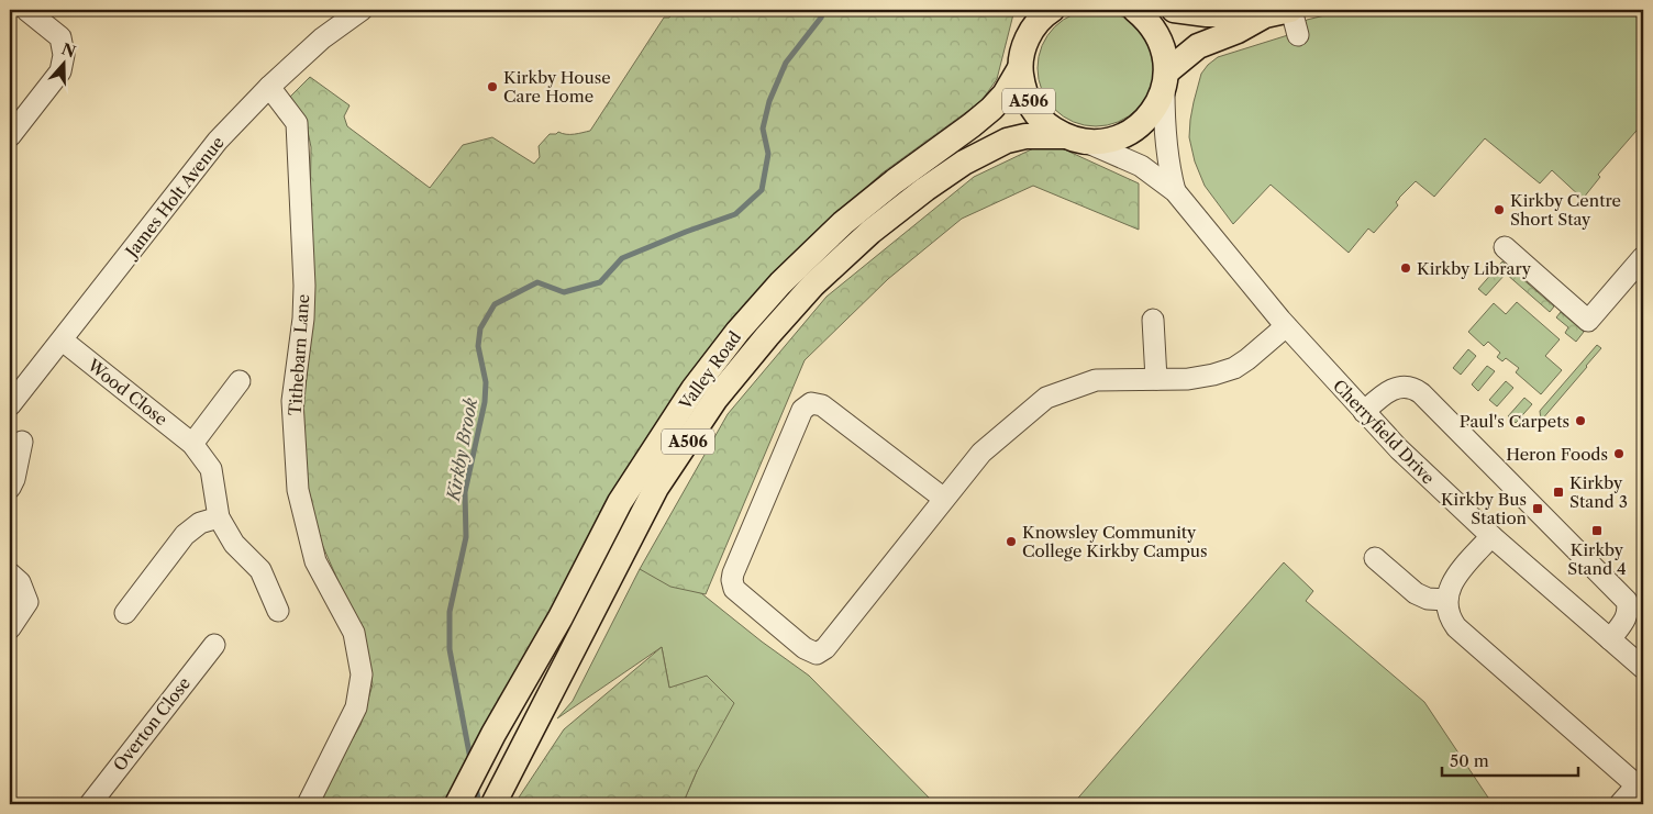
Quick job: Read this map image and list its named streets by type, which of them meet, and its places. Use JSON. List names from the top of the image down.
{
  "streets": {
    "main road": ["A506", "Valley Road"],
    "street": [
      "James Holt Avenue",
      "Tithebarn Lane",
      "Wood Close",
      "Cherryfield Drive",
      "Overton Close"
    ]
  },
  "crossings": [
    ["A506", "Valley Road"],
    ["A506", "Cherryfield Drive"],
    ["James Holt Avenue", "Tithebarn Lane"],
    ["James Holt Avenue", "Wood Close"],
    ["Valley Road", "Cherryfield Drive"]
  ],
  "water": ["Kirkby Brook"],
  "places": {
    "other": [
      "Kirkby House Care Home",
      "Kirkby Centre Short Stay",
      "Kirkby Library",
      "Paul's Carpets",
      "Heron Foods",
      "Knowsley Community College Kirkby Campus"
    ],
    "transit": ["Kirkby Stand 3", "Kirkby Bus Station", "Kirkby Stand 4"]
  },
  "scale_bar": "50 m",
  "north": "top"
}
